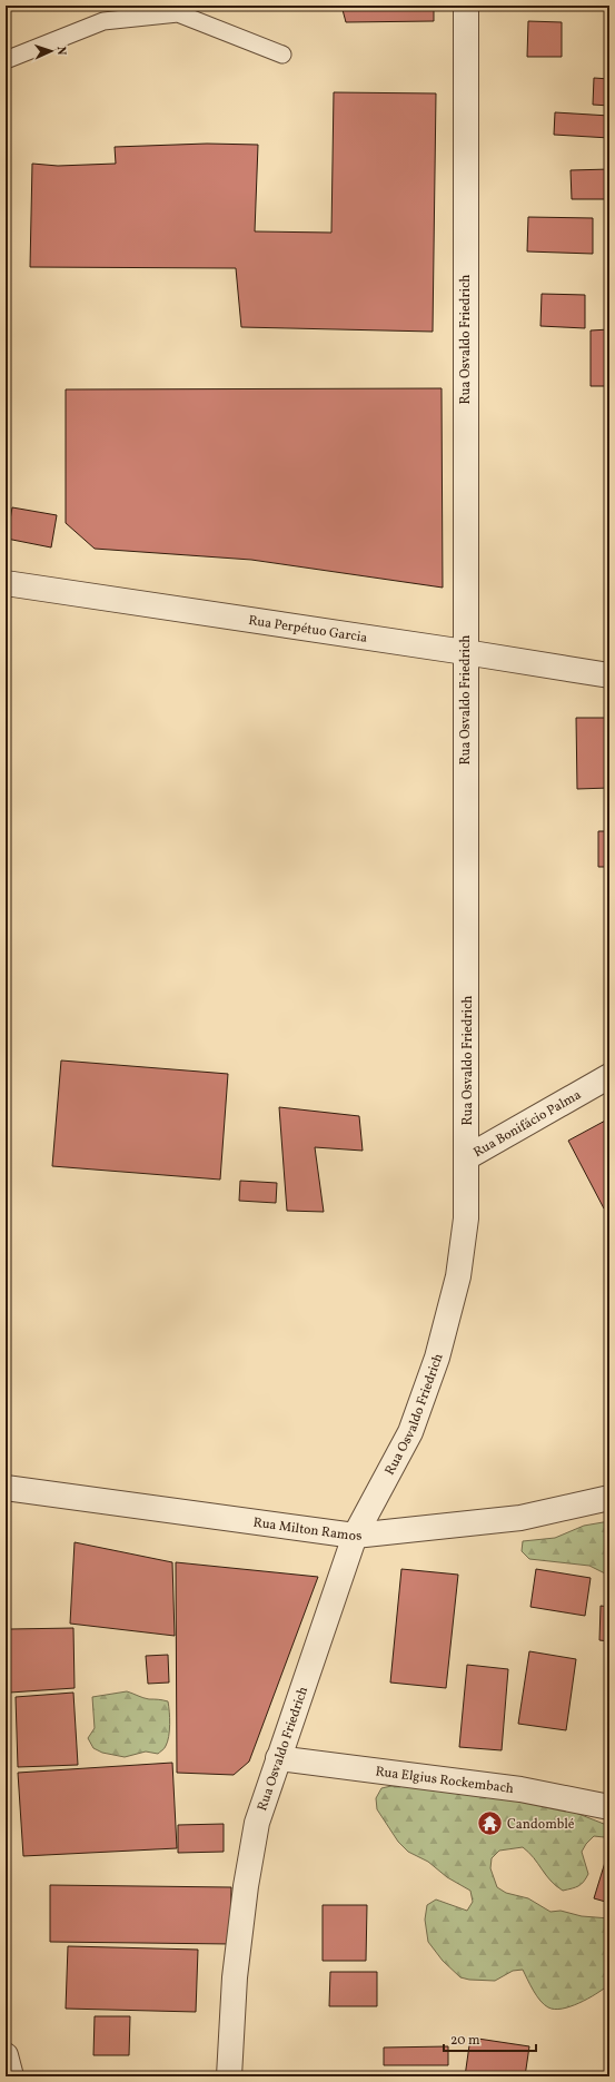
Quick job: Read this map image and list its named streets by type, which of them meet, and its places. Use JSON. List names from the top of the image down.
{
  "streets": {
    "street": [
      "Rua Osvaldo Friedrich",
      "Rua Perpétuo Garcia",
      "Rua Bonifácio Palma",
      "Rua Milton Ramos",
      "Rua Elgius Rockembach"
    ]
  },
  "crossings": [
    ["Rua Osvaldo Friedrich", "Rua Perpétuo Garcia"],
    ["Rua Osvaldo Friedrich", "Rua Bonifácio Palma"],
    ["Rua Osvaldo Friedrich", "Rua Milton Ramos"],
    ["Rua Osvaldo Friedrich", "Rua Elgius Rockembach"]
  ],
  "places": {
    "temple": ["Candomblé"]
  },
  "scale_bar": "20 m",
  "north": "right"
}
